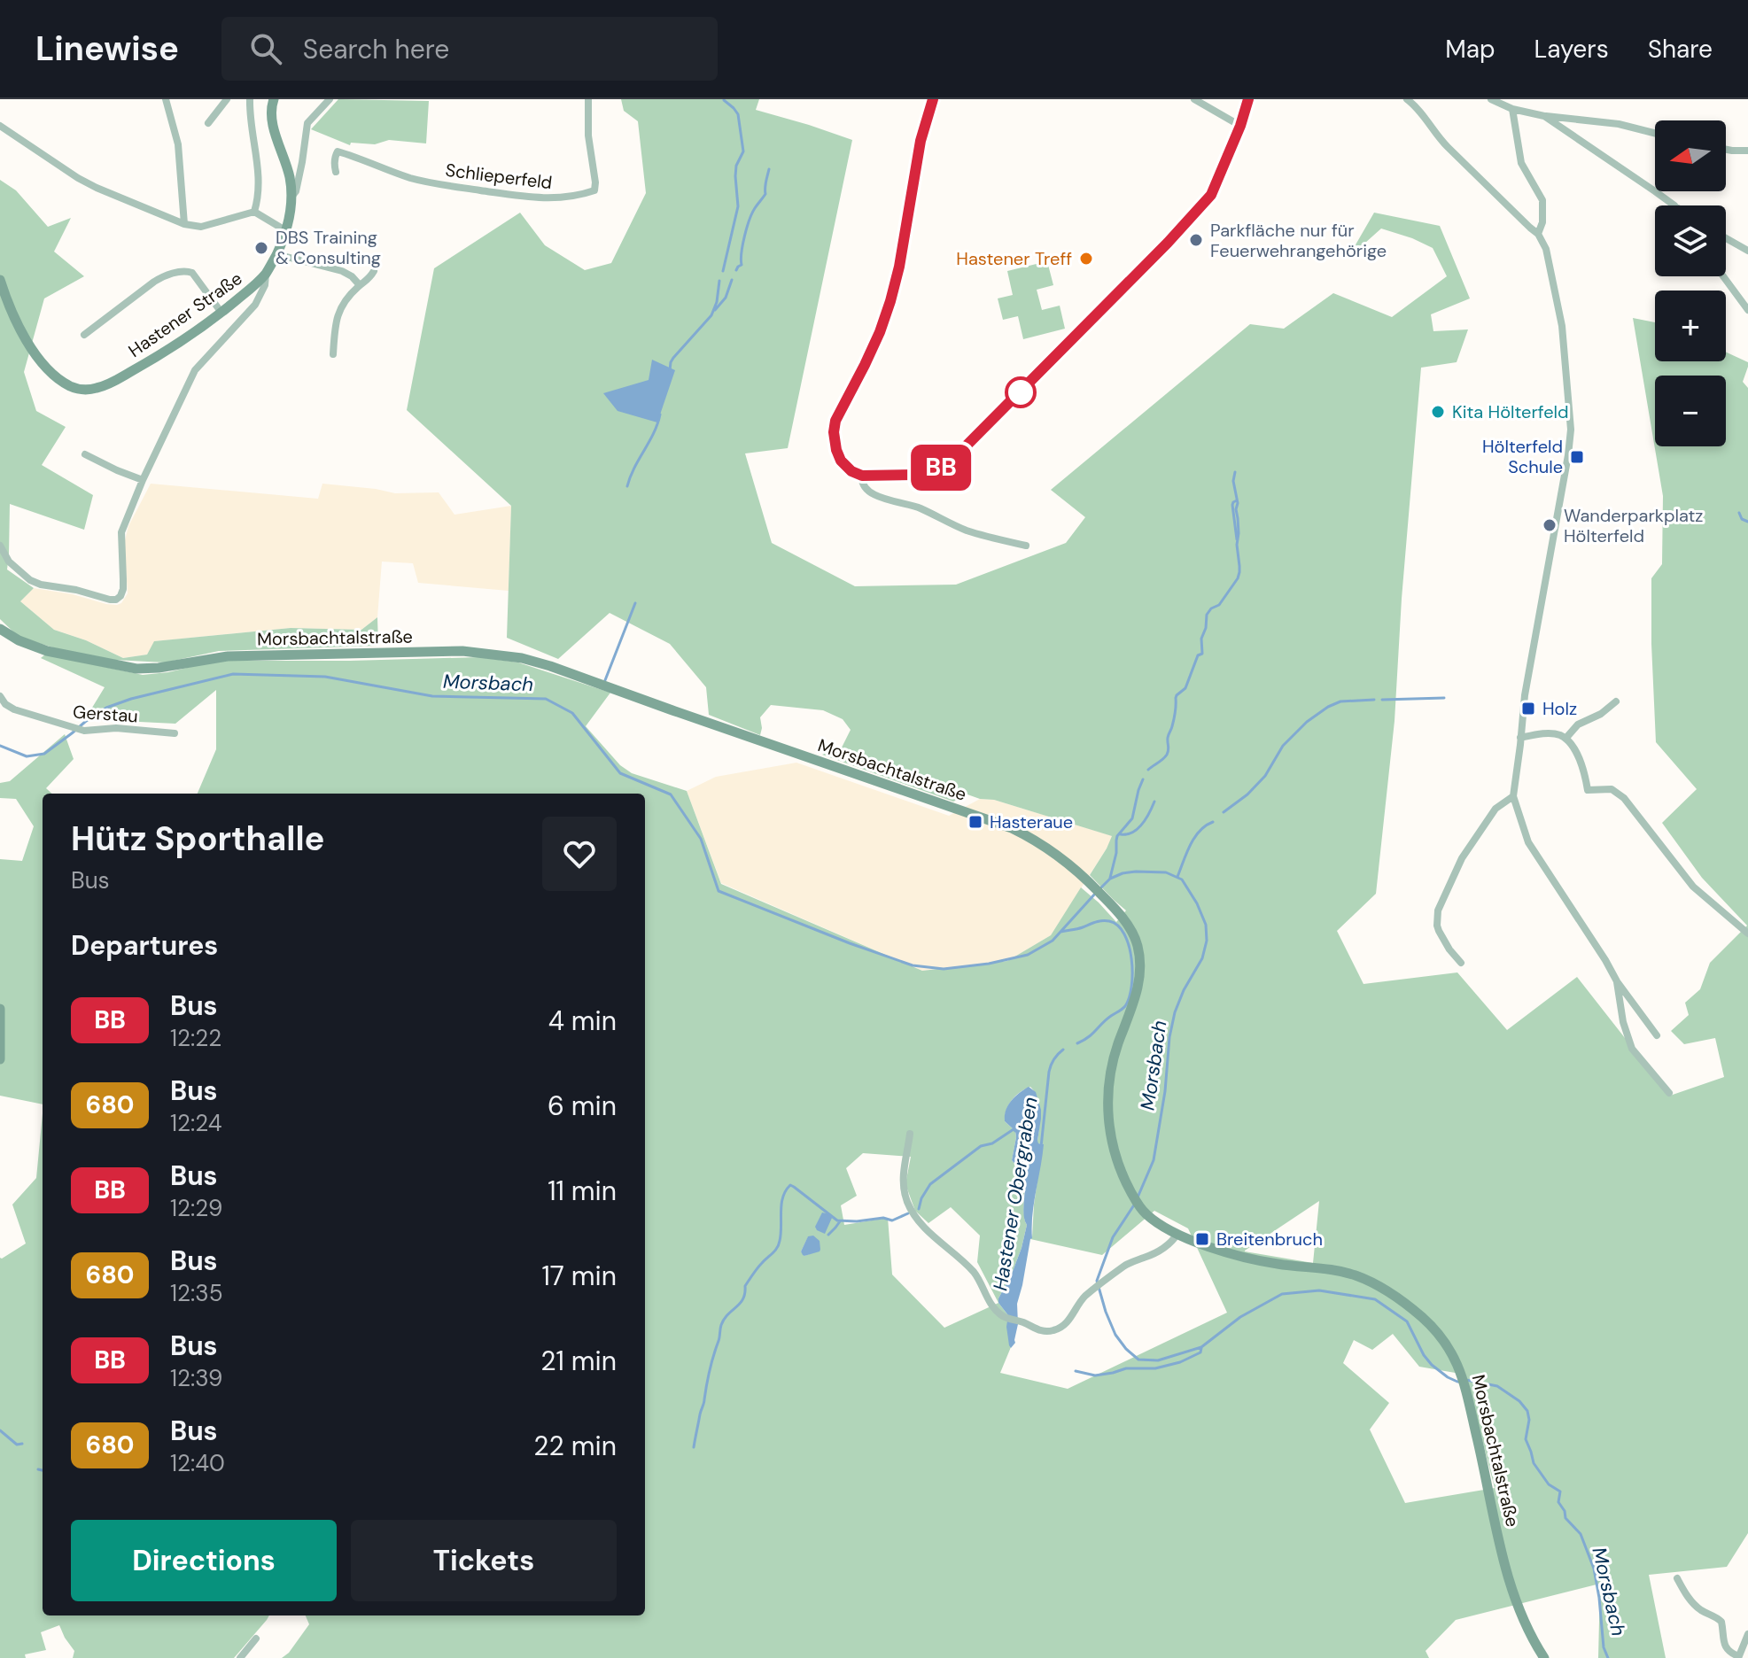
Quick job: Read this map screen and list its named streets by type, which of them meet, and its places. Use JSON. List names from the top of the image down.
{
  "streets": {
    "main road": ["Hastener Straße", "Morsbachtalstraße"],
    "street": ["Schlieperfeld", "Gerstau"]
  },
  "water": ["Morsbach", "Hastener Obergraben"],
  "places": {
    "other": [
      "Parkfläche nur für Feuerwehrangehörige",
      "DBS Training & Consulting",
      "Hastener Treff",
      "Kita Hölterfeld",
      "Wanderparkplatz Hölterfeld"
    ],
    "transit": [
      "Hölterfeld Schule",
      "Holz",
      "Hasteraue",
      "Breitenbruch"
    ]
  },
  "lines": ["bus line BB"],
  "north": "left",
  "page": {
    "header": "Linewise",
    "search": "Search here",
    "nav": ["Map", "Layers", "Share"],
    "on_map": "BB",
    "map_buttons": ["+", "−"],
    "heading": [
      ["Hütz Sporthalle", "Bus"],
      "Departures"
    ],
    "list": [
      {
        "mark": "BB",
        "name": "Bus",
        "note": "12:22",
        "value": "4 min"
      },
      {
        "mark": "680",
        "name": "Bus",
        "note": "12:24",
        "value": "6 min"
      },
      {
        "mark": "BB",
        "name": "Bus",
        "note": "12:29",
        "value": "11 min"
      },
      {
        "mark": "680",
        "name": "Bus",
        "note": "12:35",
        "value": "17 min"
      },
      {
        "mark": "BB",
        "name": "Bus",
        "note": "12:39",
        "value": "21 min"
      },
      {
        "mark": "680",
        "name": "Bus",
        "note": "12:40",
        "value": "22 min"
      }
    ],
    "buttons": ["Directions", "Tickets"]
  }
}
